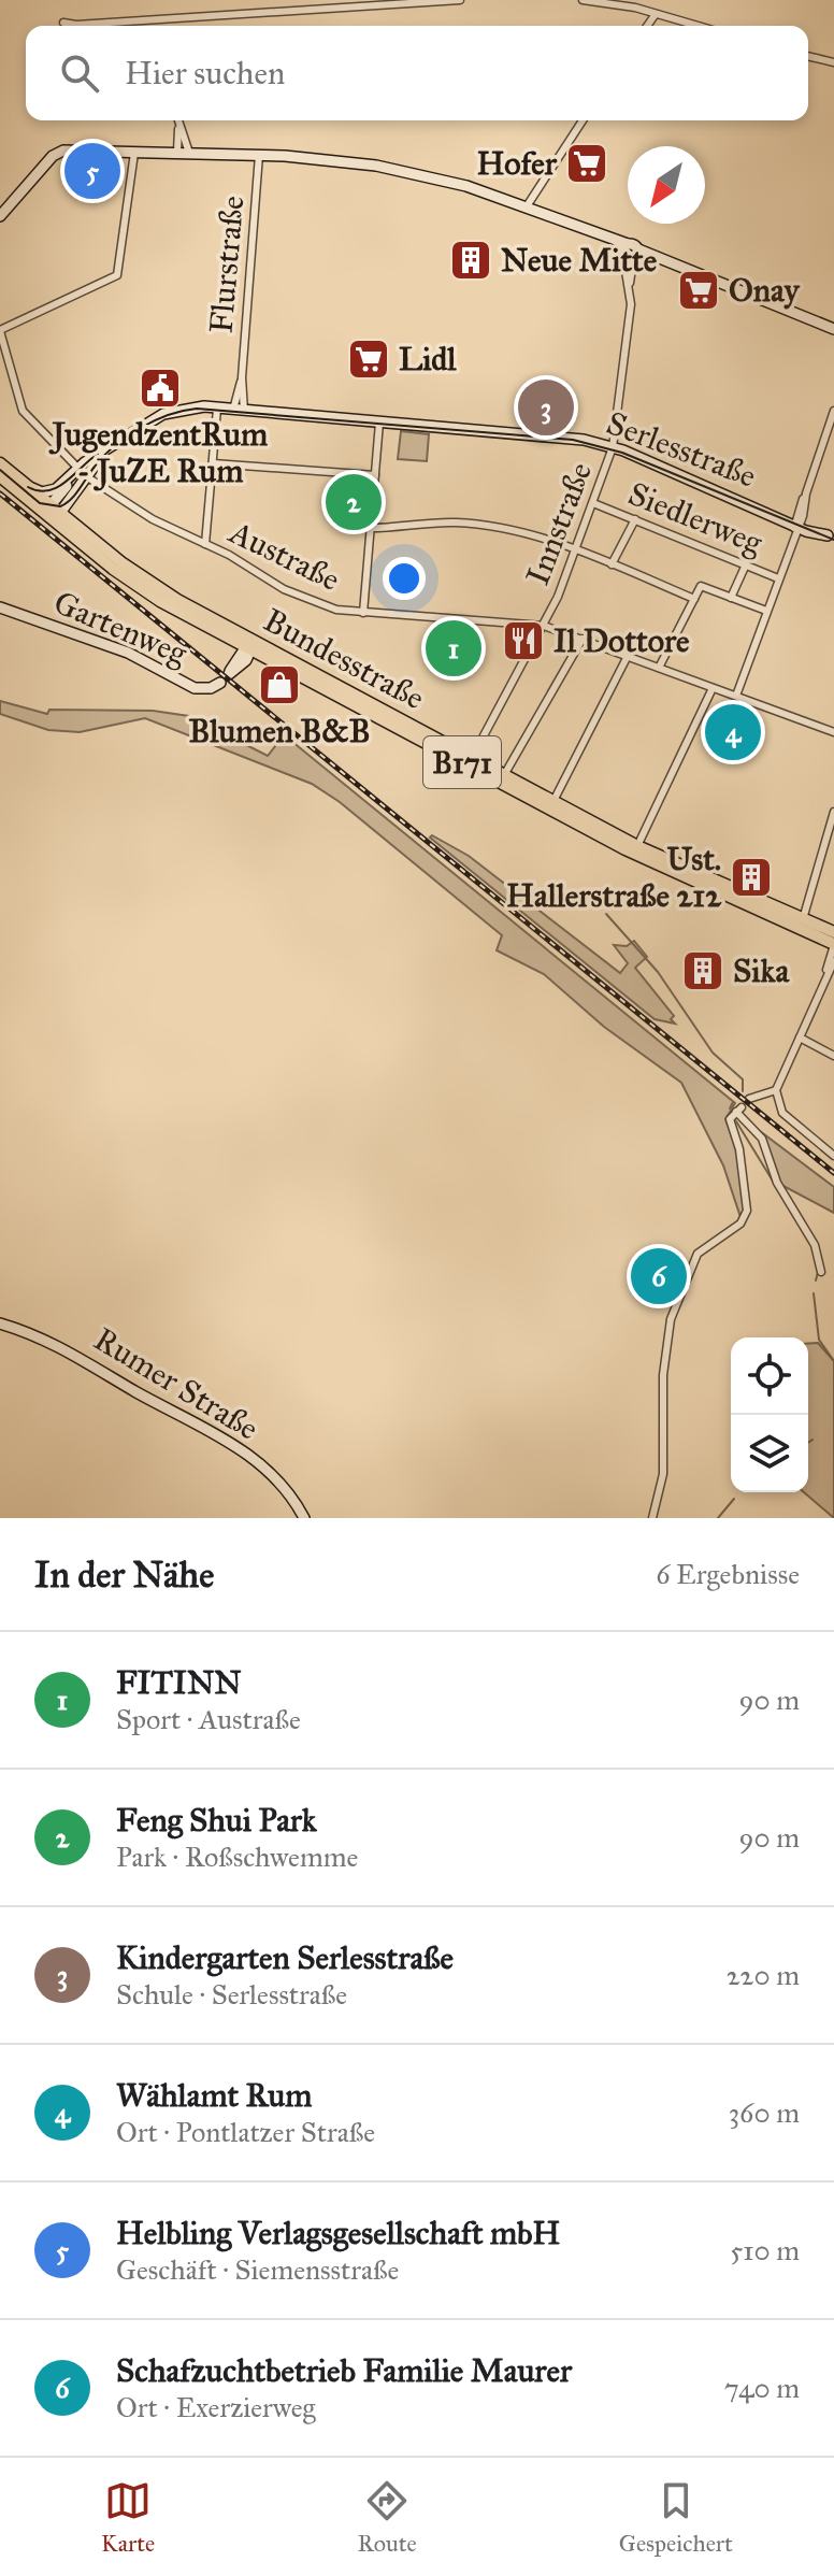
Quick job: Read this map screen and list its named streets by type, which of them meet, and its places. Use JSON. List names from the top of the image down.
{
  "streets": {
    "main road": ["Bundesstraße", "B171"],
    "street": [
      "Flurstraße",
      "Serlesstraße",
      "Siedlerweg",
      "Innstraße",
      "Austraße",
      "Gartenweg",
      "Rumer Straße"
    ]
  },
  "crossings": [
    ["Flurstraße", "Serlesstraße"],
    ["Serlesstraße", "Innstraße"],
    ["Serlesstraße", "Austraße"],
    ["Serlesstraße", "Bundesstraße"],
    ["Siedlerweg", "Innstraße"],
    ["Innstraße", "Austraße"],
    ["Innstraße", "Bundesstraße"],
    ["Bundesstraße", "B171"]
  ],
  "places": {
    "supermarket": ["Hofer", "Onay", "Lidl"],
    "building": ["Neue Mitte", "Ust. Hallerstraße 212", "Sika"],
    "public building": ["JugendzentRum - JuZE Rum"],
    "restaurant": ["Il Dottore"],
    "shop": ["Blumen B&B"]
  },
  "north": "bottom left",
  "page": {
    "search": "Hier suchen",
    "pins": [
      "5",
      "3",
      "2",
      "1",
      "4",
      "6"
    ],
    "heading": ["In der Nähe", "6 Ergebnisse"],
    "list": [
      {
        "mark": "1",
        "name": "FITINN",
        "note": "Sport · Austraße",
        "value": "90 m"
      },
      {
        "mark": "2",
        "name": "Feng Shui Park",
        "note": "Park · Roßschwemme",
        "value": "90 m"
      },
      {
        "mark": "3",
        "name": "Kindergarten Serlesstraße",
        "note": "Schule · Serlesstraße",
        "value": "220 m"
      },
      {
        "mark": "4",
        "name": "Wählamt Rum",
        "note": "Ort · Pontlatzer Straße",
        "value": "360 m"
      },
      {
        "mark": "5",
        "name": "Helbling Verlagsgesellschaft mbH",
        "note": "Geschäft · Siemensstraße",
        "value": "510 m"
      },
      {
        "mark": "6",
        "name": "Schafzuchtbetrieb Familie Maurer",
        "note": "Ort · Exerzierweg",
        "value": "740 m"
      }
    ],
    "nav": ["Karte", "Route", "Gespeichert"]
  }
}
